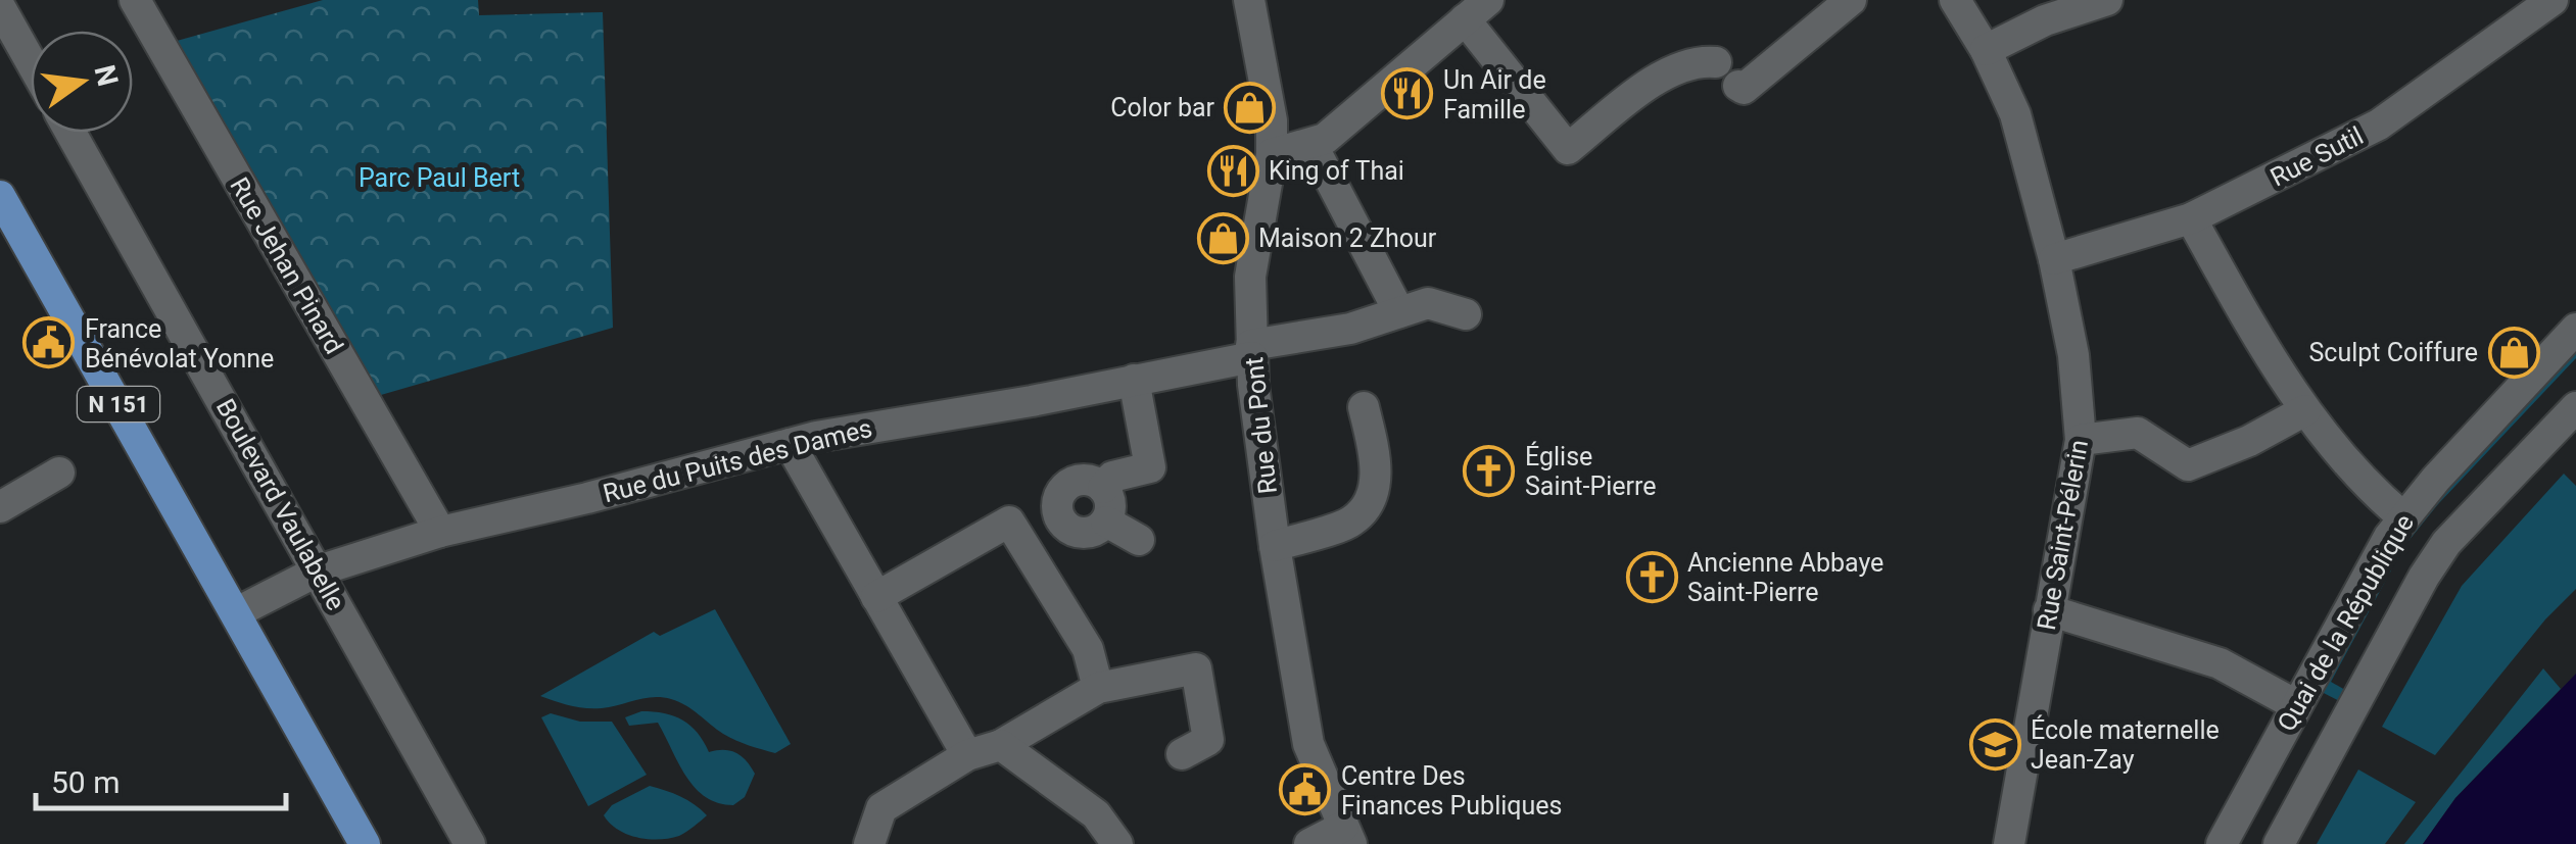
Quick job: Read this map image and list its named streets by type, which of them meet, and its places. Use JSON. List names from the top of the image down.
{
  "streets": {
    "main road": ["N 151"],
    "street": [
      "Rue Sutil",
      "Rue Jehan Pinard",
      "Rue du Pont",
      "Rue du Puits des Dames",
      "Boulevard Vaulabelle",
      "Rue Saint-Pélerin",
      "Quai de la République"
    ]
  },
  "crossings": [
    ["Rue Sutil", "Rue Saint-Pélerin"],
    ["Rue Jehan Pinard", "Rue du Puits des Dames"],
    ["N 151", "Rue du Puits des Dames"],
    ["Rue du Pont", "Rue du Puits des Dames"],
    ["Rue du Puits des Dames", "Boulevard Vaulabelle"]
  ],
  "parks": ["Parc Paul Bert"],
  "places": {
    "restaurant": ["Un Air de Famille", "King of Thai"],
    "shop": ["Color bar", "Maison 2 Zhour", "Sculpt Coiffure"],
    "public building": ["France Bénévolat Yonne", "Centre Des Finances Publiques"],
    "church": ["Église Saint-Pierre", "Ancienne Abbaye Saint-Pierre"],
    "school or university": ["École maternelle Jean-Zay"]
  },
  "scale_bar": "50 m",
  "north": "right"
}
